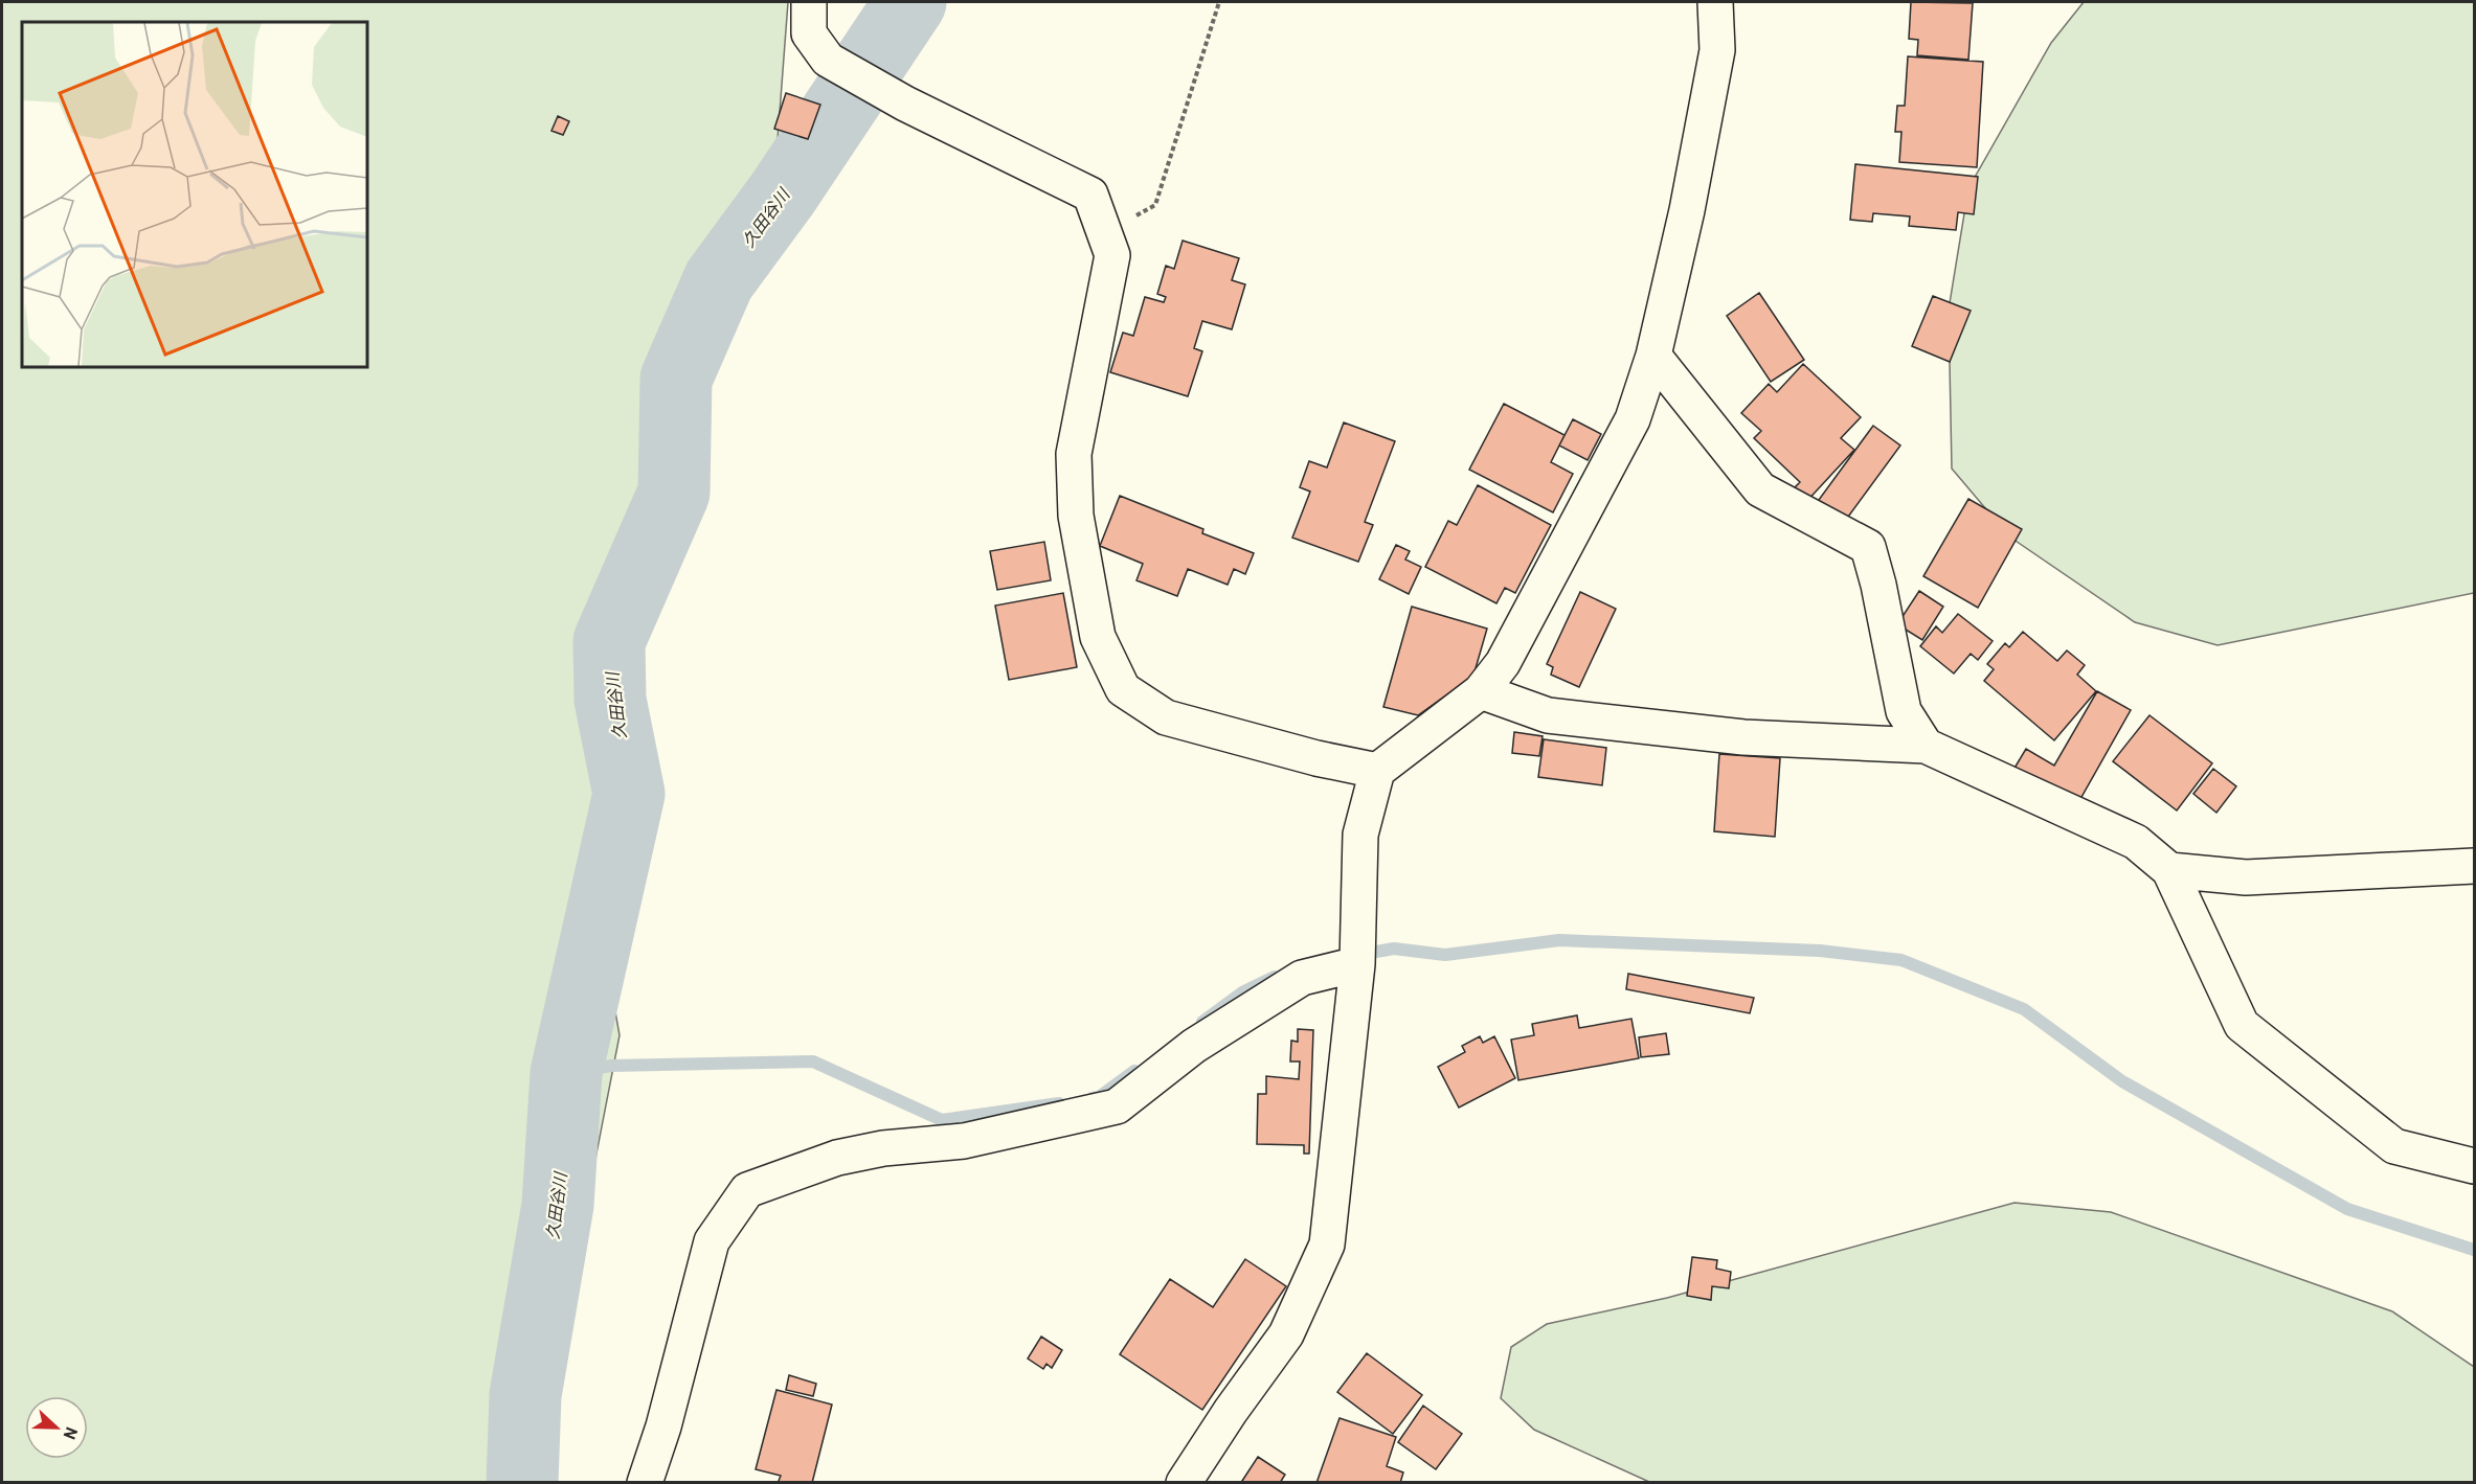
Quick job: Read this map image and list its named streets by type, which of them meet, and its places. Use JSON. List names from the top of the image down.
{
  "water": ["久田谷川"],
  "north": "right"
}
